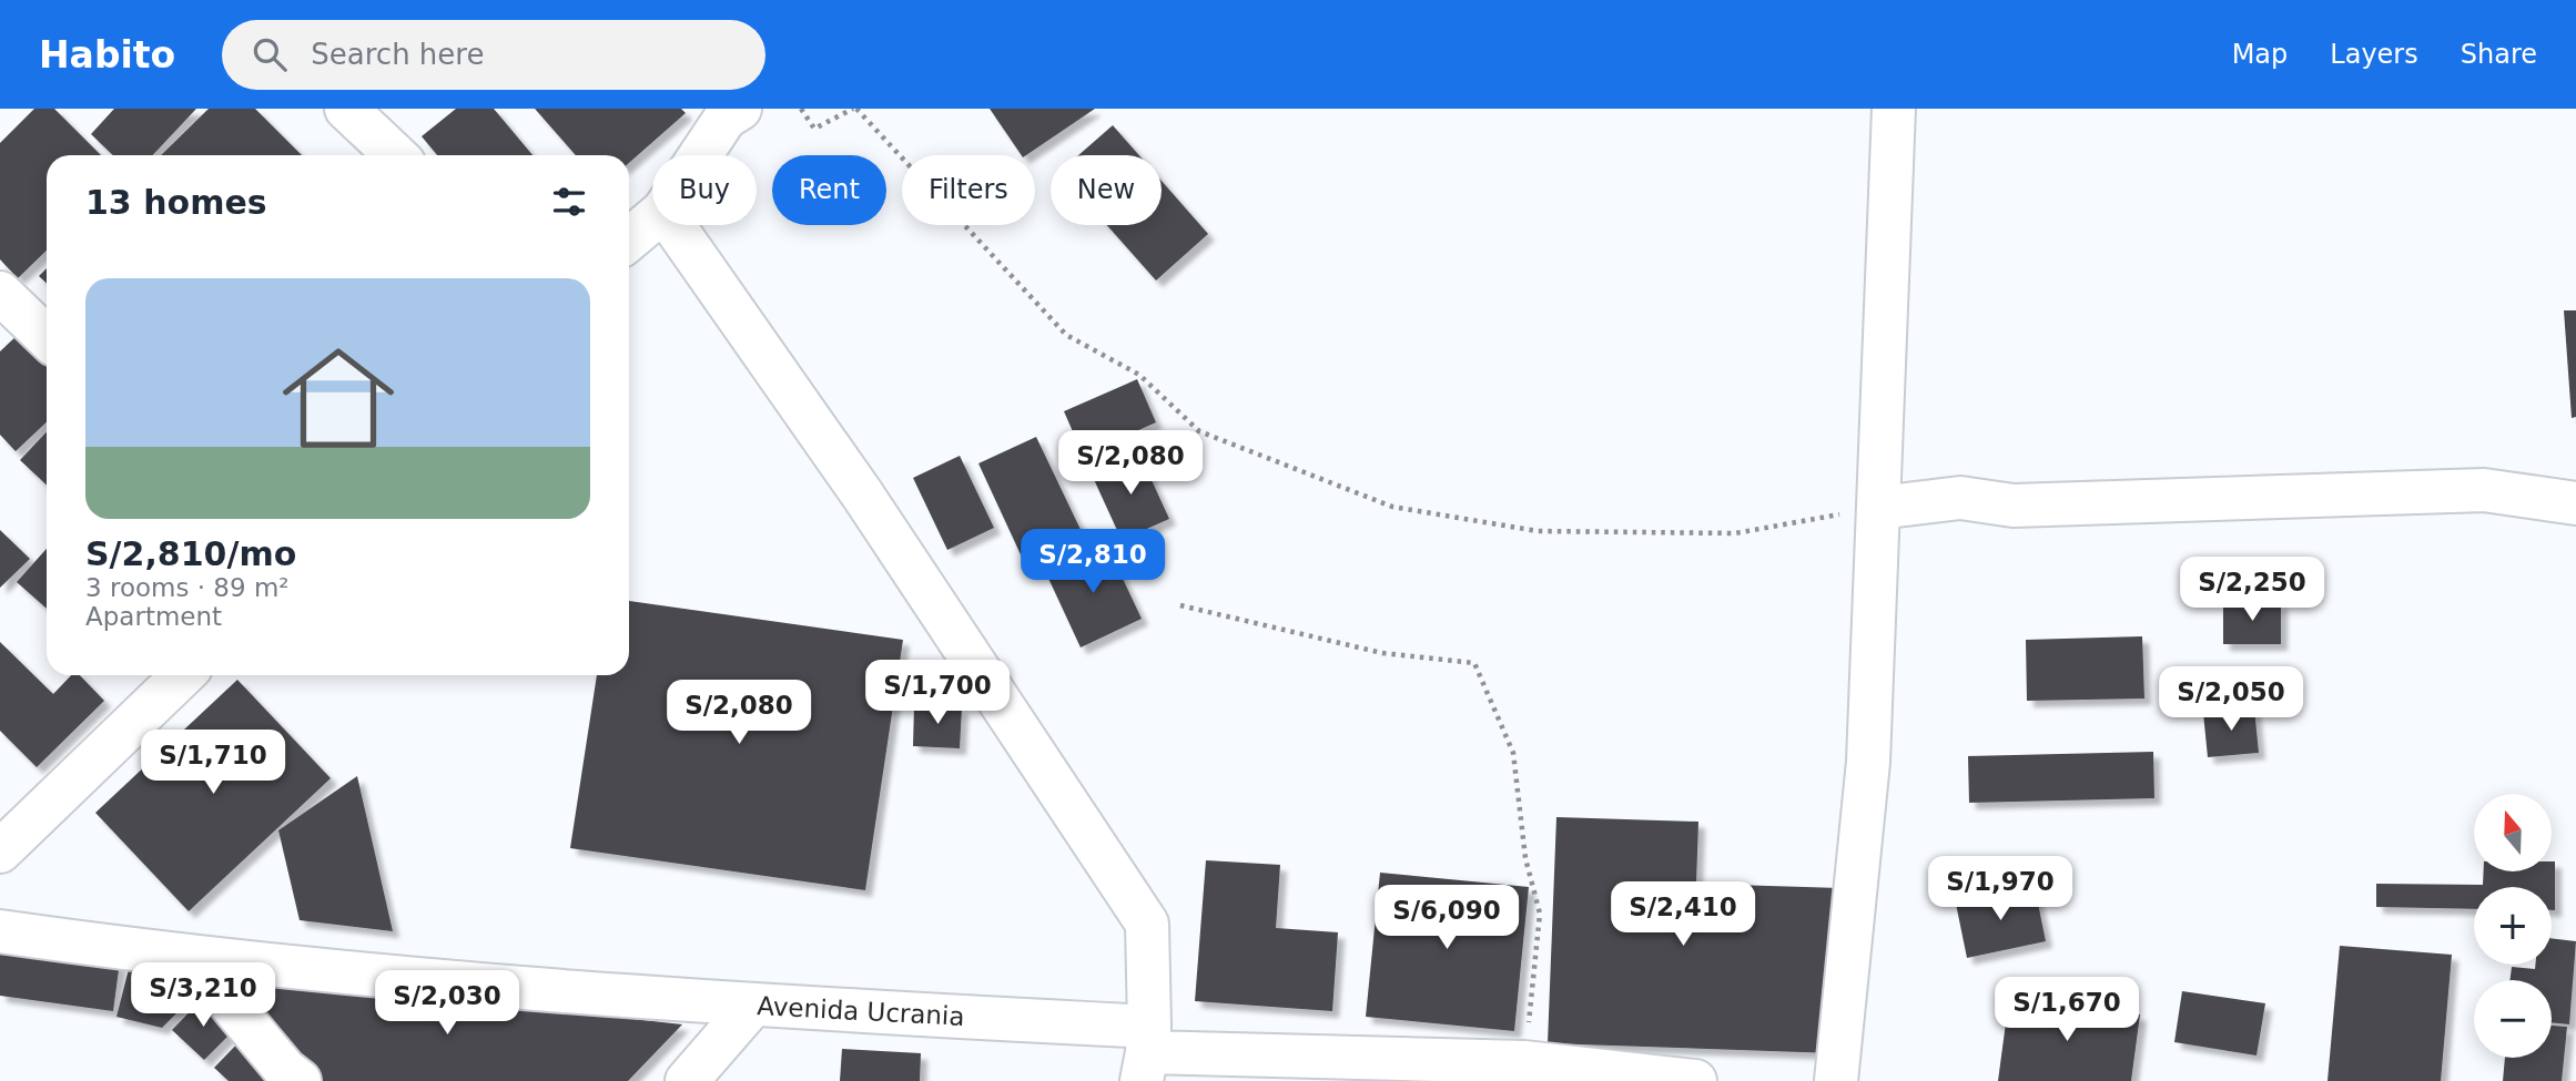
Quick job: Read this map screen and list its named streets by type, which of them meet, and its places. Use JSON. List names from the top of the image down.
{
  "streets": {
    "street": ["Avenida Ucrania"]
  },
  "north": "top",
  "page": {
    "header": "Habito",
    "search": "Search here",
    "nav": ["Map", "Layers", "Share"],
    "chip": [
      "Buy",
      "Rent",
      "Filters",
      "New"
    ],
    "heading": "13 homes",
    "list": [
      {
        "name": "S/2,810/mo",
        "note": "3 rooms · 89 m² · Apartment"
      }
    ],
    "price": [
      "S/2,080",
      "S/2,810",
      "S/2,250",
      "S/1,700",
      "S/2,050",
      "S/2,080",
      "S/1,710",
      "S/1,970",
      "S/2,410",
      "S/6,090",
      "S/3,210",
      "S/2,030",
      "S/1,670"
    ],
    "map_buttons": ["+", "−"]
  }
}
